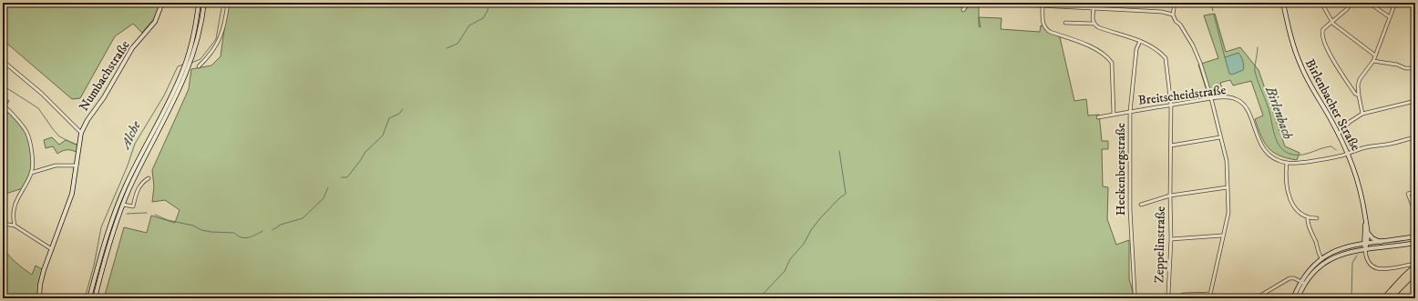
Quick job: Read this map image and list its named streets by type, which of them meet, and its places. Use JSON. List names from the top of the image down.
{
  "streets": {
    "main road": ["Numbachstraße", "Birlenbacher Straße"],
    "street": ["Breitscheidstraße", "Heckenbergstraße", "Zeppelinstraße"]
  },
  "crossings": [
    ["Breitscheidstraße", "Heckenbergstraße"],
    ["Breitscheidstraße", "Zeppelinstraße"],
    ["Heckenbergstraße", "Zeppelinstraße"]
  ],
  "water": ["Birlenbach", "Alche"]
}
